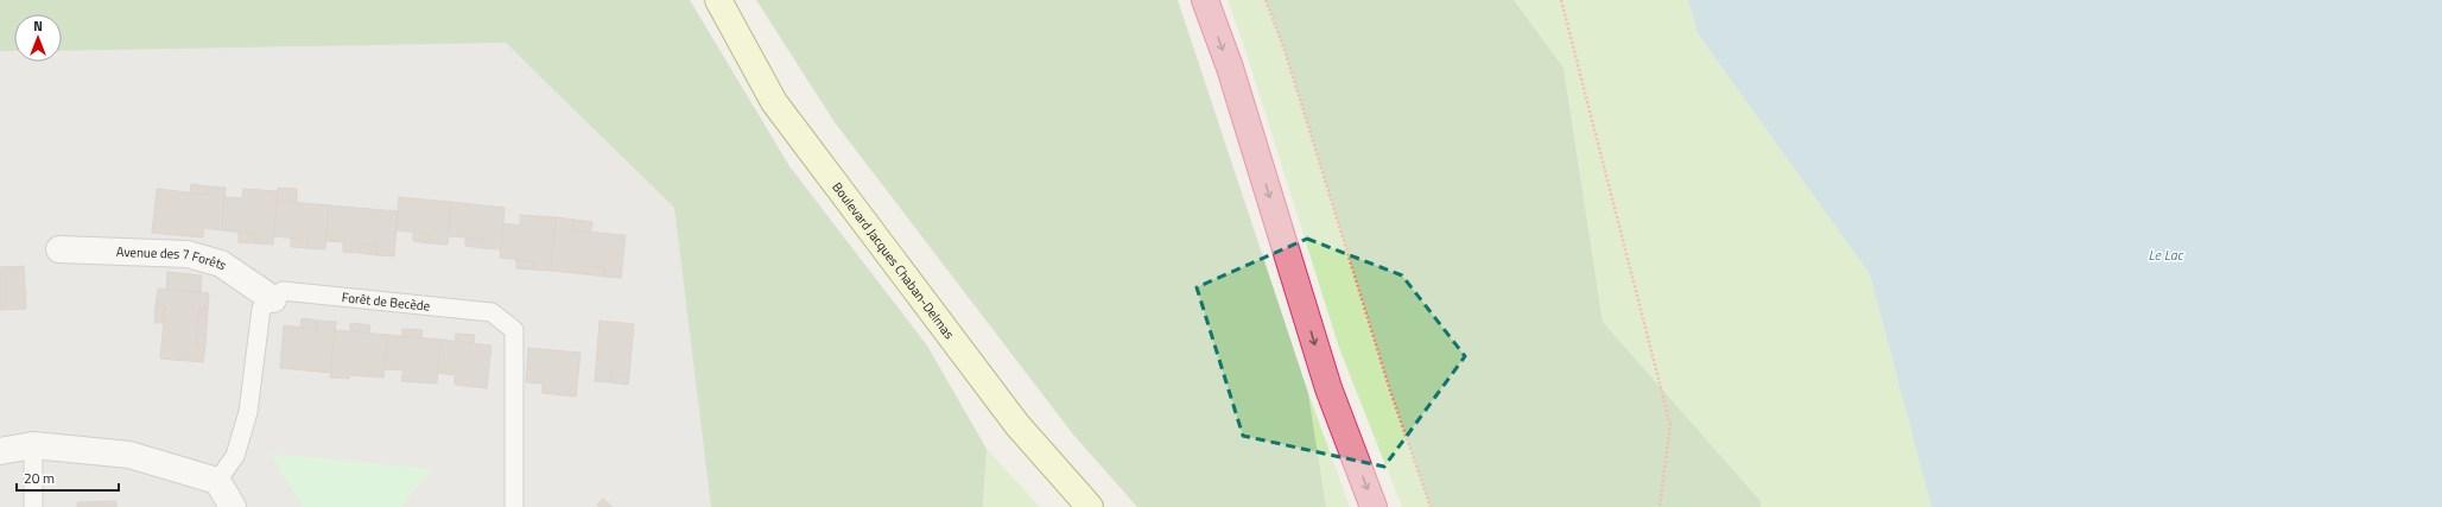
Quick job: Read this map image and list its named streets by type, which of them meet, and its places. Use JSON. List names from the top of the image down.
{
  "streets": {
    "main road": ["Boulevard Jacques Chaban-Delmas"],
    "street": ["Avenue des 7 Forêts"],
    "lane": ["Forêt de Becède"]
  },
  "crossings": [
    ["Avenue des 7 Forêts", "Forêt de Becède"]
  ],
  "water": ["Le Lac"],
  "scale_bar": "20 m",
  "north": "top"
}
